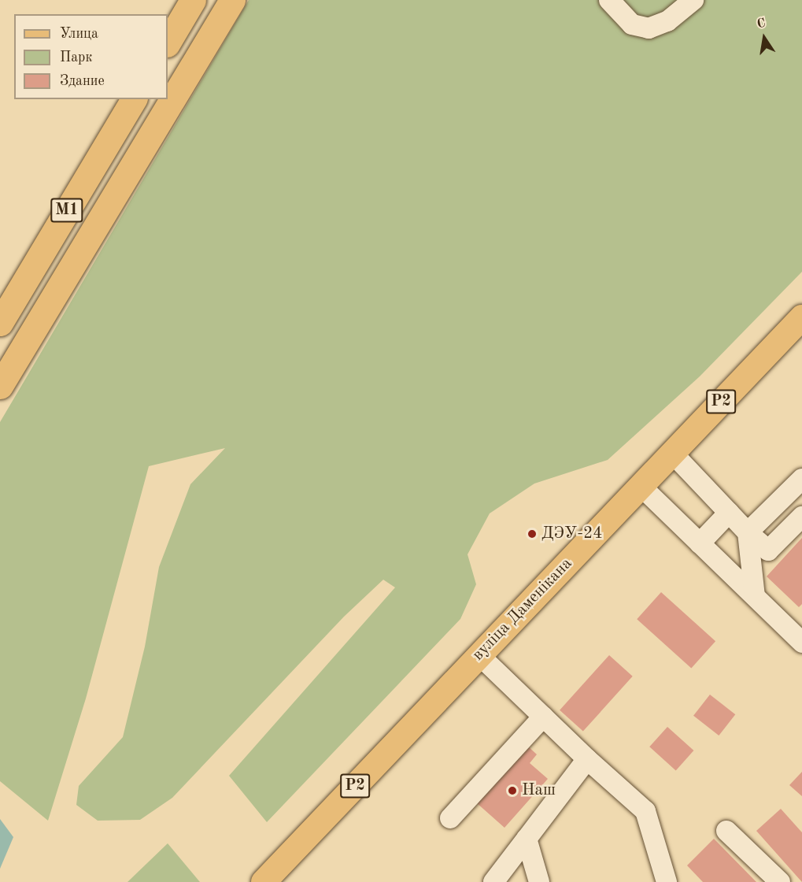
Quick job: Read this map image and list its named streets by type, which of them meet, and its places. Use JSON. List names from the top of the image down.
{
  "streets": {
    "highway": ["М1"],
    "main road": ["Р2", "вуліца Даменікана"]
  },
  "places": ["ДЭУ-24", "Наш"],
  "legend": ["Улица", "Парк", "Здание"],
  "north": "top"
}
